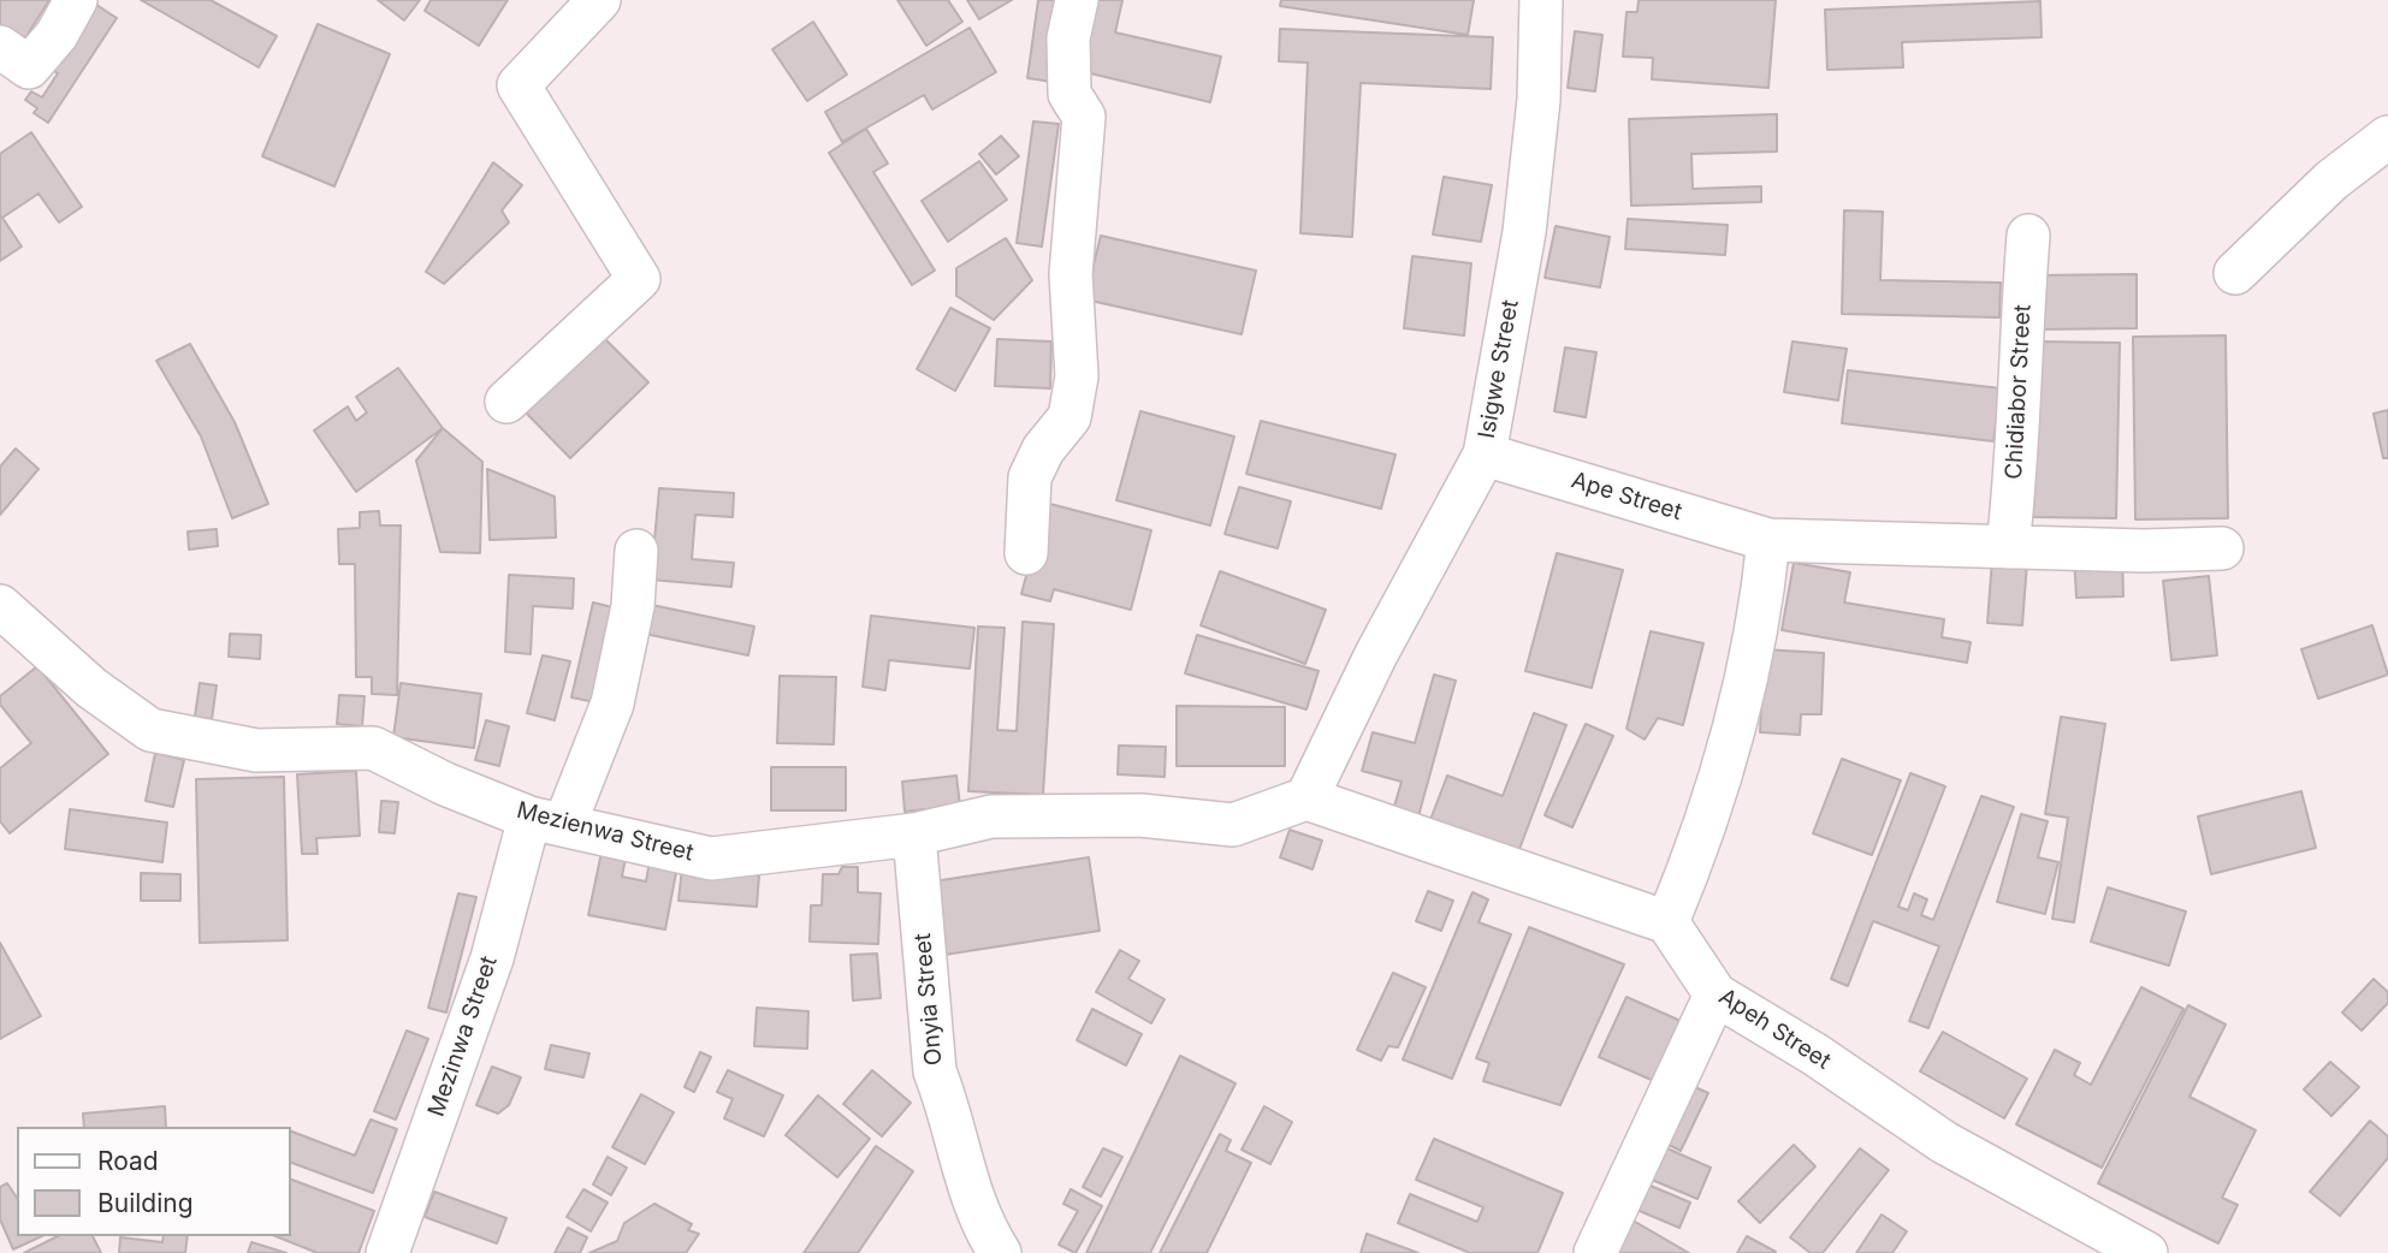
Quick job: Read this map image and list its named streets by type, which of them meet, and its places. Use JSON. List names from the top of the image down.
{
  "streets": {
    "street": [
      "Isigwe Street",
      "Chidiabor Street",
      "Ape Street",
      "Mezienwa Street",
      "Onyia Street",
      "Apeh Street",
      "Mezinwa Street"
    ]
  },
  "crossings": [
    ["Isigwe Street", "Ape Street"],
    ["Isigwe Street", "Mezienwa Street"],
    ["Chidiabor Street", "Ape Street"],
    ["Mezienwa Street", "Onyia Street"],
    ["Mezienwa Street", "Mezinwa Street"]
  ],
  "legend": ["Road", "Building"]
}
